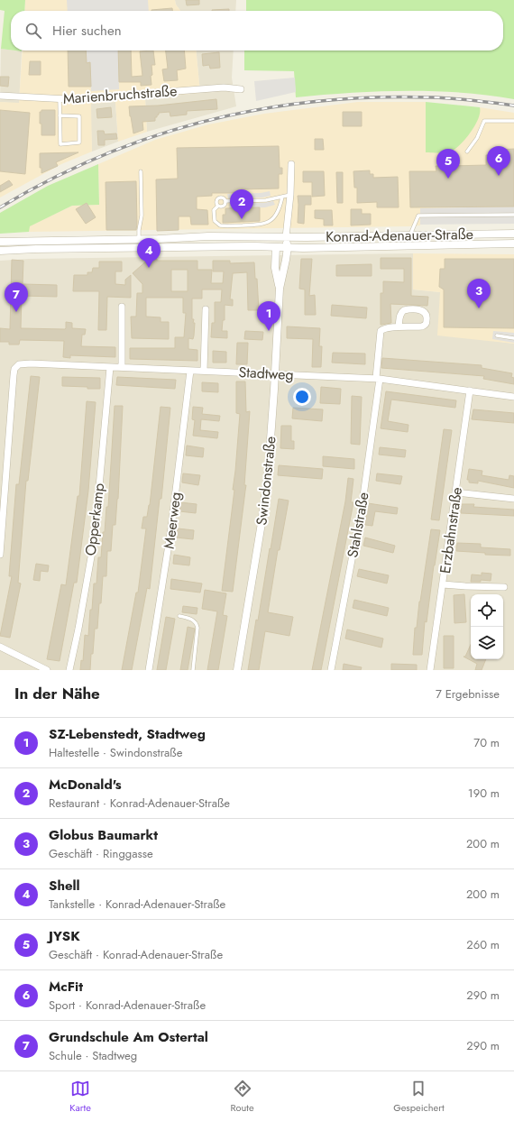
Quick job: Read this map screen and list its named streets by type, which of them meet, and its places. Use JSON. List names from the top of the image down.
{
  "streets": {
    "street": [
      "Marienbruchstraße",
      "Konrad-Adenauer-Straße",
      "Stadtweg",
      "Swindonstraße",
      "Opperkamp",
      "Meerweg",
      "Stahlstraße",
      "Erzbahnstraße"
    ]
  },
  "crossings": [
    ["Konrad-Adenauer-Straße", "Swindonstraße"],
    ["Stadtweg", "Swindonstraße"],
    ["Stadtweg", "Opperkamp"],
    ["Stadtweg", "Meerweg"],
    ["Stadtweg", "Stahlstraße"],
    ["Stadtweg", "Erzbahnstraße"]
  ],
  "page": {
    "search": "Hier suchen",
    "pins": [
      "6",
      "5",
      "2",
      "4",
      "3",
      "7",
      "1"
    ],
    "heading": ["In der Nähe", "7 Ergebnisse"],
    "list": [
      {
        "mark": "1",
        "name": "SZ-Lebenstedt, Stadtweg",
        "note": "Haltestelle · Swindonstraße",
        "value": "70 m"
      },
      {
        "mark": "2",
        "name": "McDonald's",
        "note": "Restaurant · Konrad-Adenauer-Straße",
        "value": "190 m"
      },
      {
        "mark": "3",
        "name": "Globus Baumarkt",
        "note": "Geschäft · Ringgasse",
        "value": "200 m"
      },
      {
        "mark": "4",
        "name": "Shell",
        "note": "Tankstelle · Konrad-Adenauer-Straße",
        "value": "200 m"
      },
      {
        "mark": "5",
        "name": "JYSK",
        "note": "Geschäft · Konrad-Adenauer-Straße",
        "value": "260 m"
      },
      {
        "mark": "6",
        "name": "McFit",
        "note": "Sport · Konrad-Adenauer-Straße",
        "value": "290 m"
      },
      {
        "mark": "7",
        "name": "Grundschule Am Ostertal",
        "note": "Schule · Stadtweg",
        "value": "290 m"
      }
    ],
    "nav": ["Karte", "Route", "Gespeichert"]
  }
}
